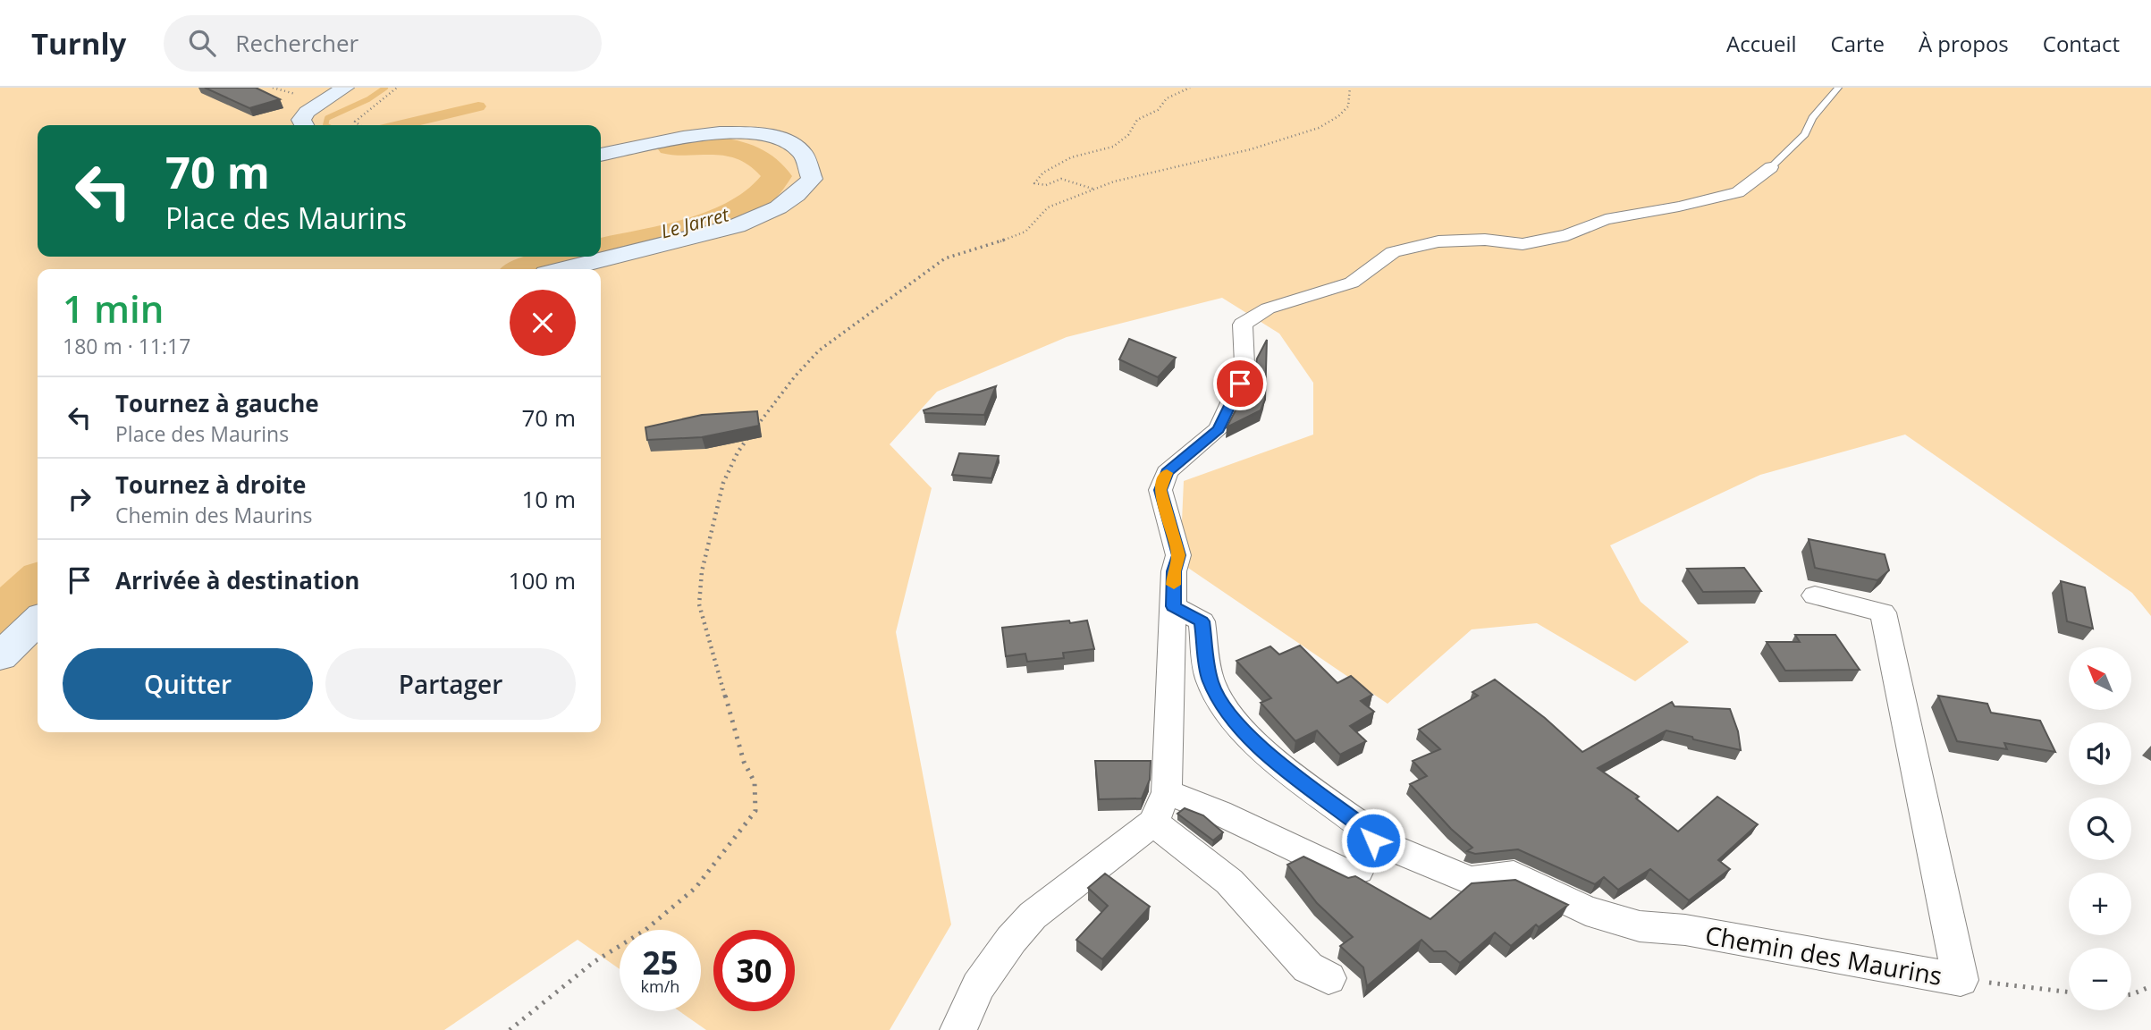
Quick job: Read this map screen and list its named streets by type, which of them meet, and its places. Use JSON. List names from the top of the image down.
{
  "streets": {
    "street": ["Chemin des Maurins"]
  },
  "water": ["Le Jarret"],
  "north": "top left",
  "page": {
    "header": "Turnly",
    "search": "Rechercher",
    "nav": [
      "Accueil",
      "Carte",
      "À propos",
      "Contact"
    ],
    "turn": ["70 m", "Place des Maurins"],
    "heading": ["1 min", "180 m · 11:17"],
    "list": [
      {
        "name": "Tournez à gauche",
        "note": "Place des Maurins",
        "value": "70 m"
      },
      {
        "name": "Tournez à droite",
        "note": "Chemin des Maurins",
        "value": "10 m"
      },
      {
        "name": "Arrivée à destination",
        "value": "100 m"
      }
    ],
    "buttons": ["Quitter", "Partager"],
    "map_buttons": ["+", "−"],
    "speed": "25 km/h",
    "limit": "30"
  }
}
